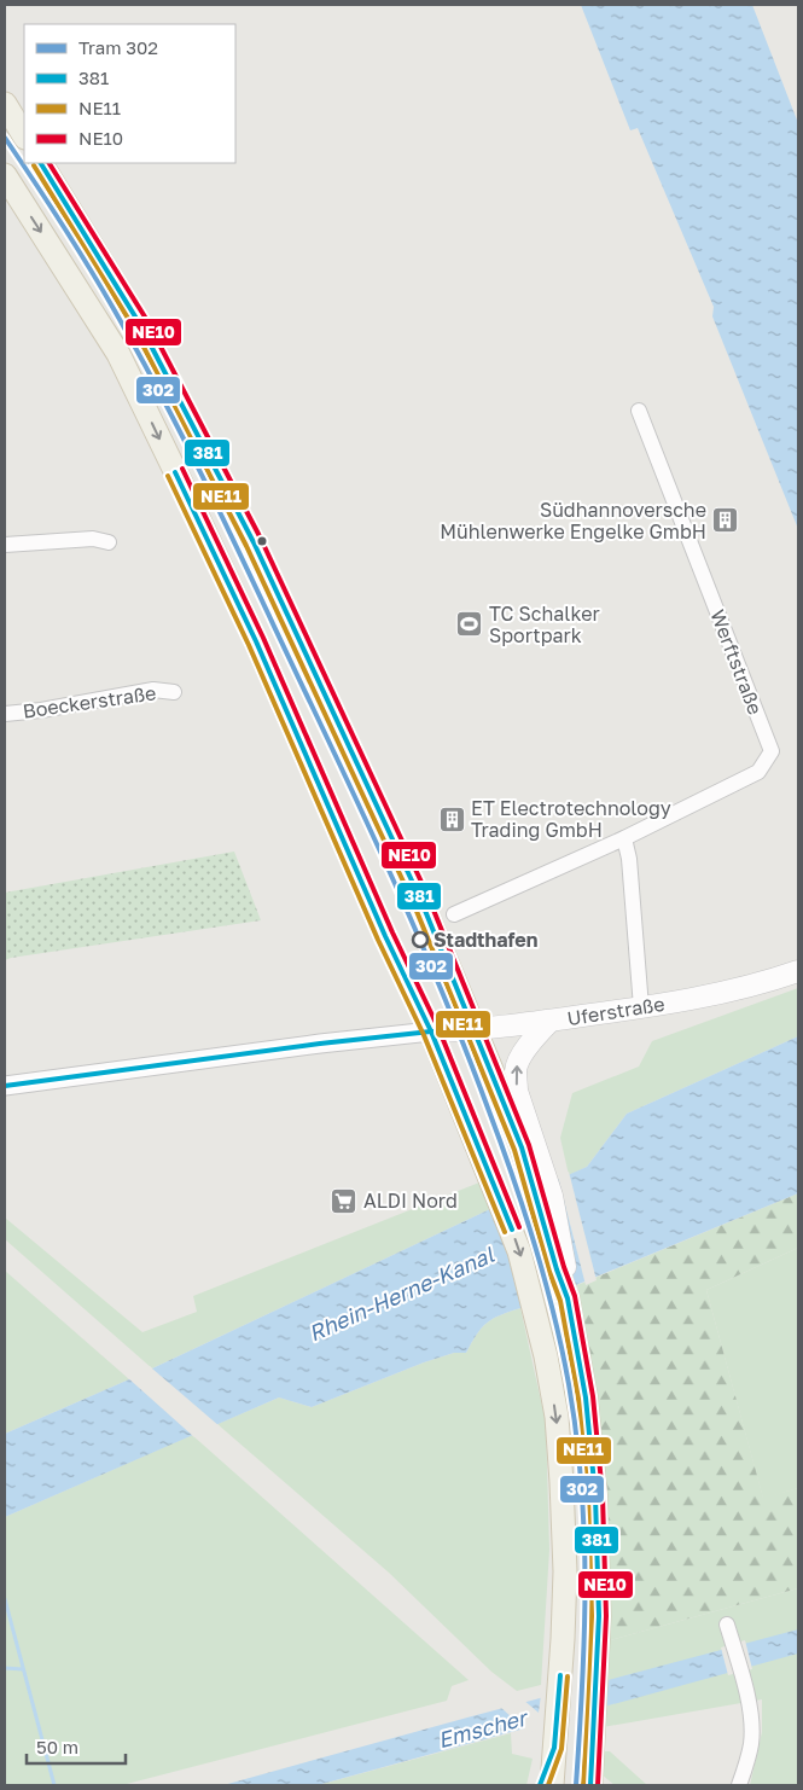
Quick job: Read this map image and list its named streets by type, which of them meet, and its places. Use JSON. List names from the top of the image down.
{
  "streets": {
    "main road": ["Uferstraße"],
    "street": ["Werftstraße", "Boeckerstraße"]
  },
  "water": ["Rhein-Herne-Kanal", "Emscher"],
  "places": {
    "building": ["Südhannoversche Mühlenwerke Engelke GmbH", "ET Electrotechnology Trading GmbH"],
    "sports": ["TC Schalker Sportpark"],
    "other": ["Stadthafen"],
    "supermarket": ["ALDI Nord"]
  },
  "lines": [
    "tram line 302",
    "transit line 381",
    "transit line NE10",
    "transit line NE11"
  ],
  "legend": [
    "Tram 302",
    "381",
    "NE11",
    "NE10"
  ],
  "scale_bar": "50 m"
}
